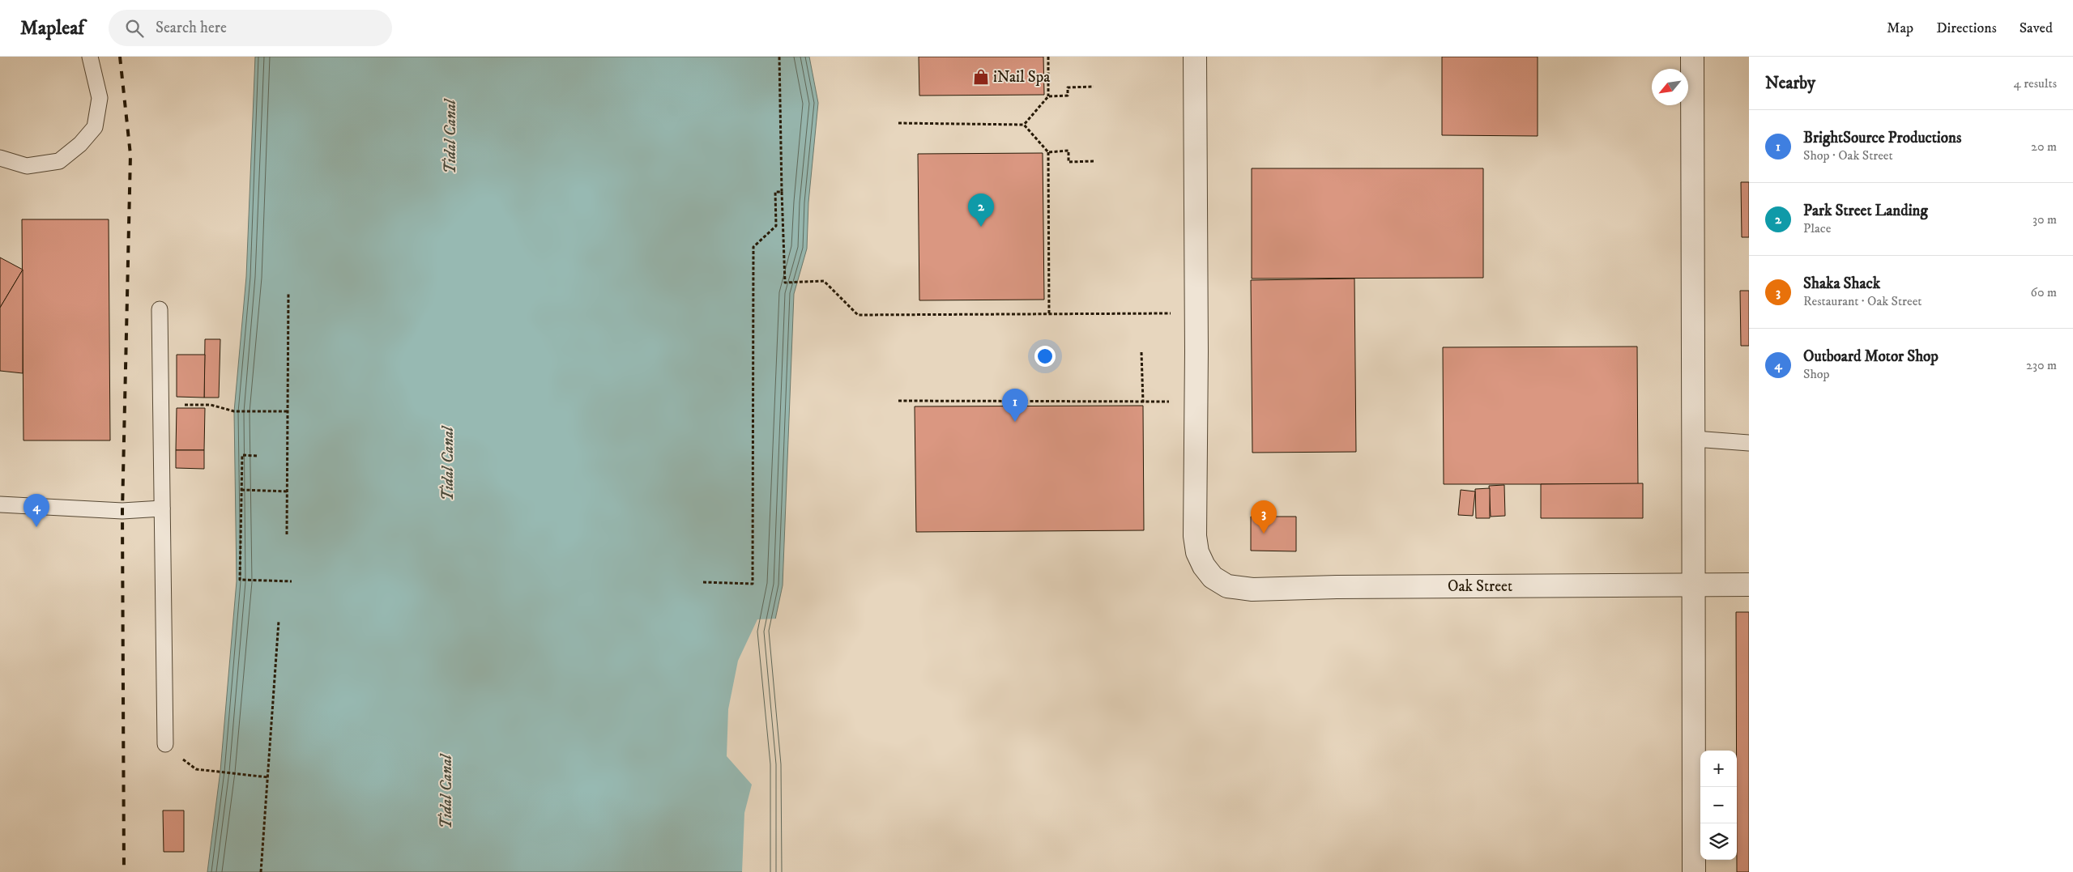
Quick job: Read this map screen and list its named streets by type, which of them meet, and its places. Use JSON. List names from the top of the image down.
{
  "streets": {
    "street": ["Oak Street"]
  },
  "water": ["Tidal Canal"],
  "places": {
    "shop": ["iNail Spa"]
  },
  "north": "bottom left",
  "page": {
    "header": "Mapleaf",
    "search": "Search here",
    "nav": ["Map", "Directions", "Saved"],
    "heading": ["Nearby", "4 results"],
    "list": [
      {
        "mark": "1",
        "name": "BrightSource Productions",
        "note": "Shop · Oak Street",
        "value": "20 m"
      },
      {
        "mark": "2",
        "name": "Park Street Landing",
        "note": "Place",
        "value": "30 m"
      },
      {
        "mark": "3",
        "name": "Shaka Shack",
        "note": "Restaurant · Oak Street",
        "value": "60 m"
      },
      {
        "mark": "4",
        "name": "Outboard Motor Shop",
        "note": "Shop",
        "value": "230 m"
      }
    ],
    "pins": [
      "2",
      "1",
      "4",
      "3"
    ],
    "map_buttons": ["+", "−"]
  }
}
